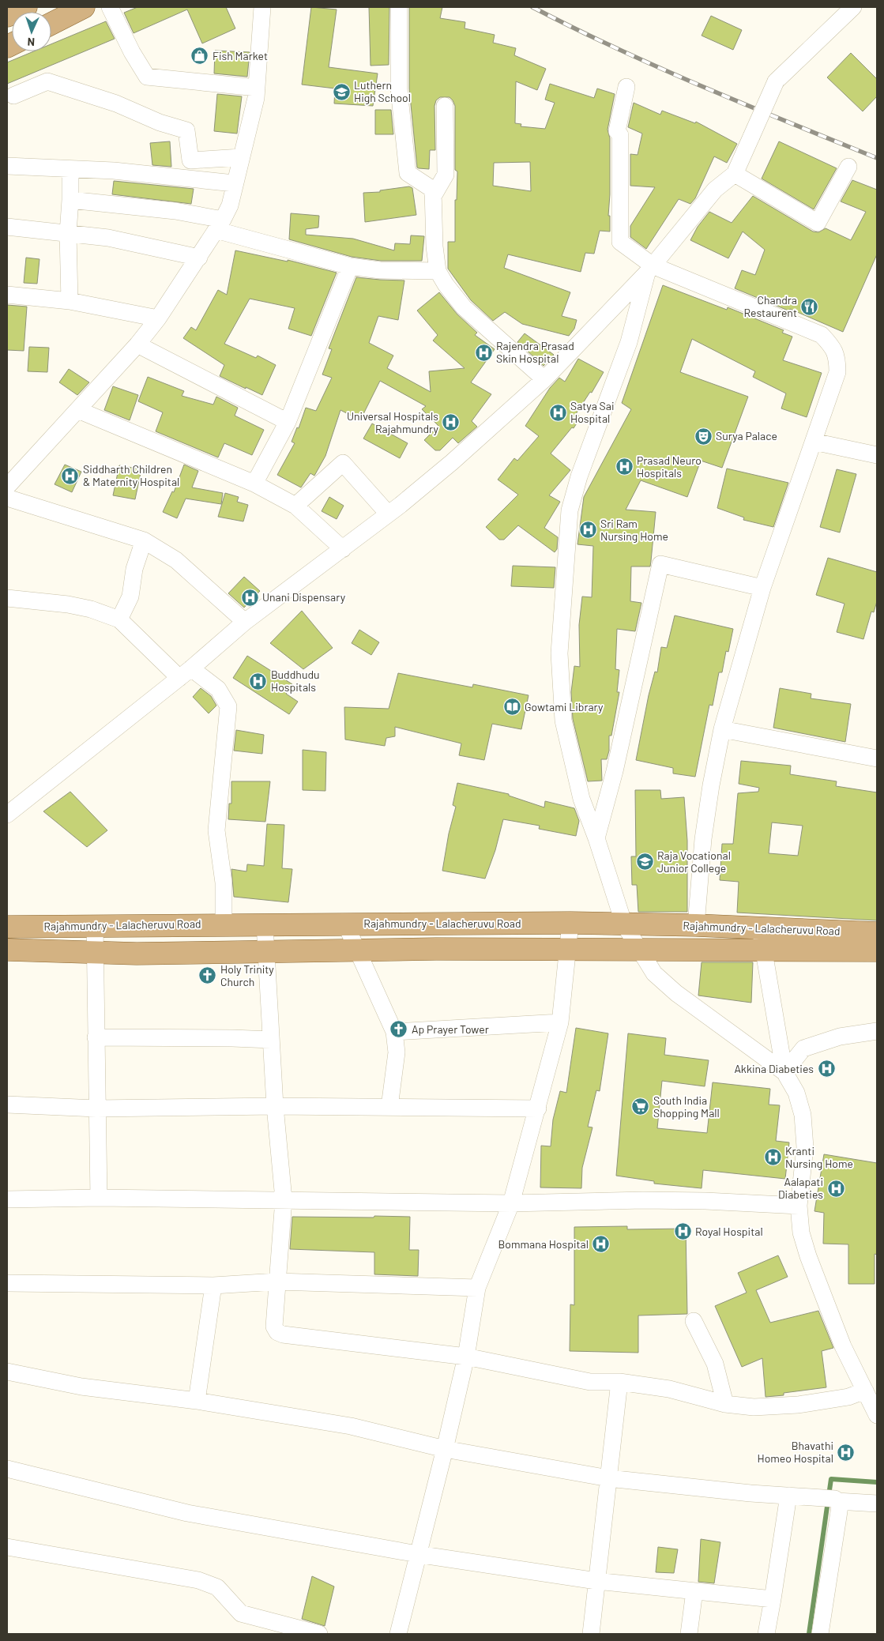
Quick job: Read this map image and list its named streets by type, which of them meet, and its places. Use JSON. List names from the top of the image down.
{
  "streets": {
    "main road": ["Rajahmundry - Lalacheruvu Road"]
  },
  "places": {
    "shop": ["Fish Market"],
    "school or university": ["Luthern High School", "Raja Vocational Junior College"],
    "restaurant": ["Chandra Restaurent"],
    "hospital": [
      "Rajendra Prasad Skin Hospital",
      "Satya Sai Hospital",
      "Universal Hospitals Rajahmundry",
      "Prasad Neuro Hospitals",
      "Siddharth Children & Maternity Hospital",
      "Sri Ram Nursing Home",
      "Unani Dispensary",
      "Buddhudu Hospitals",
      "Akkina Diabeties",
      "Kranti Nursing Home",
      "Aalapati Diabeties",
      "Royal Hospital",
      "Bommana Hospital",
      "Bhavathi Homeo Hospital"
    ],
    "theatre": ["Surya Palace"],
    "library": ["Gowtami Library"],
    "church": ["Holy Trinity Church", "Ap Prayer Tower"],
    "supermarket": ["South India Shopping Mall"]
  },
  "north": "bottom"
}
